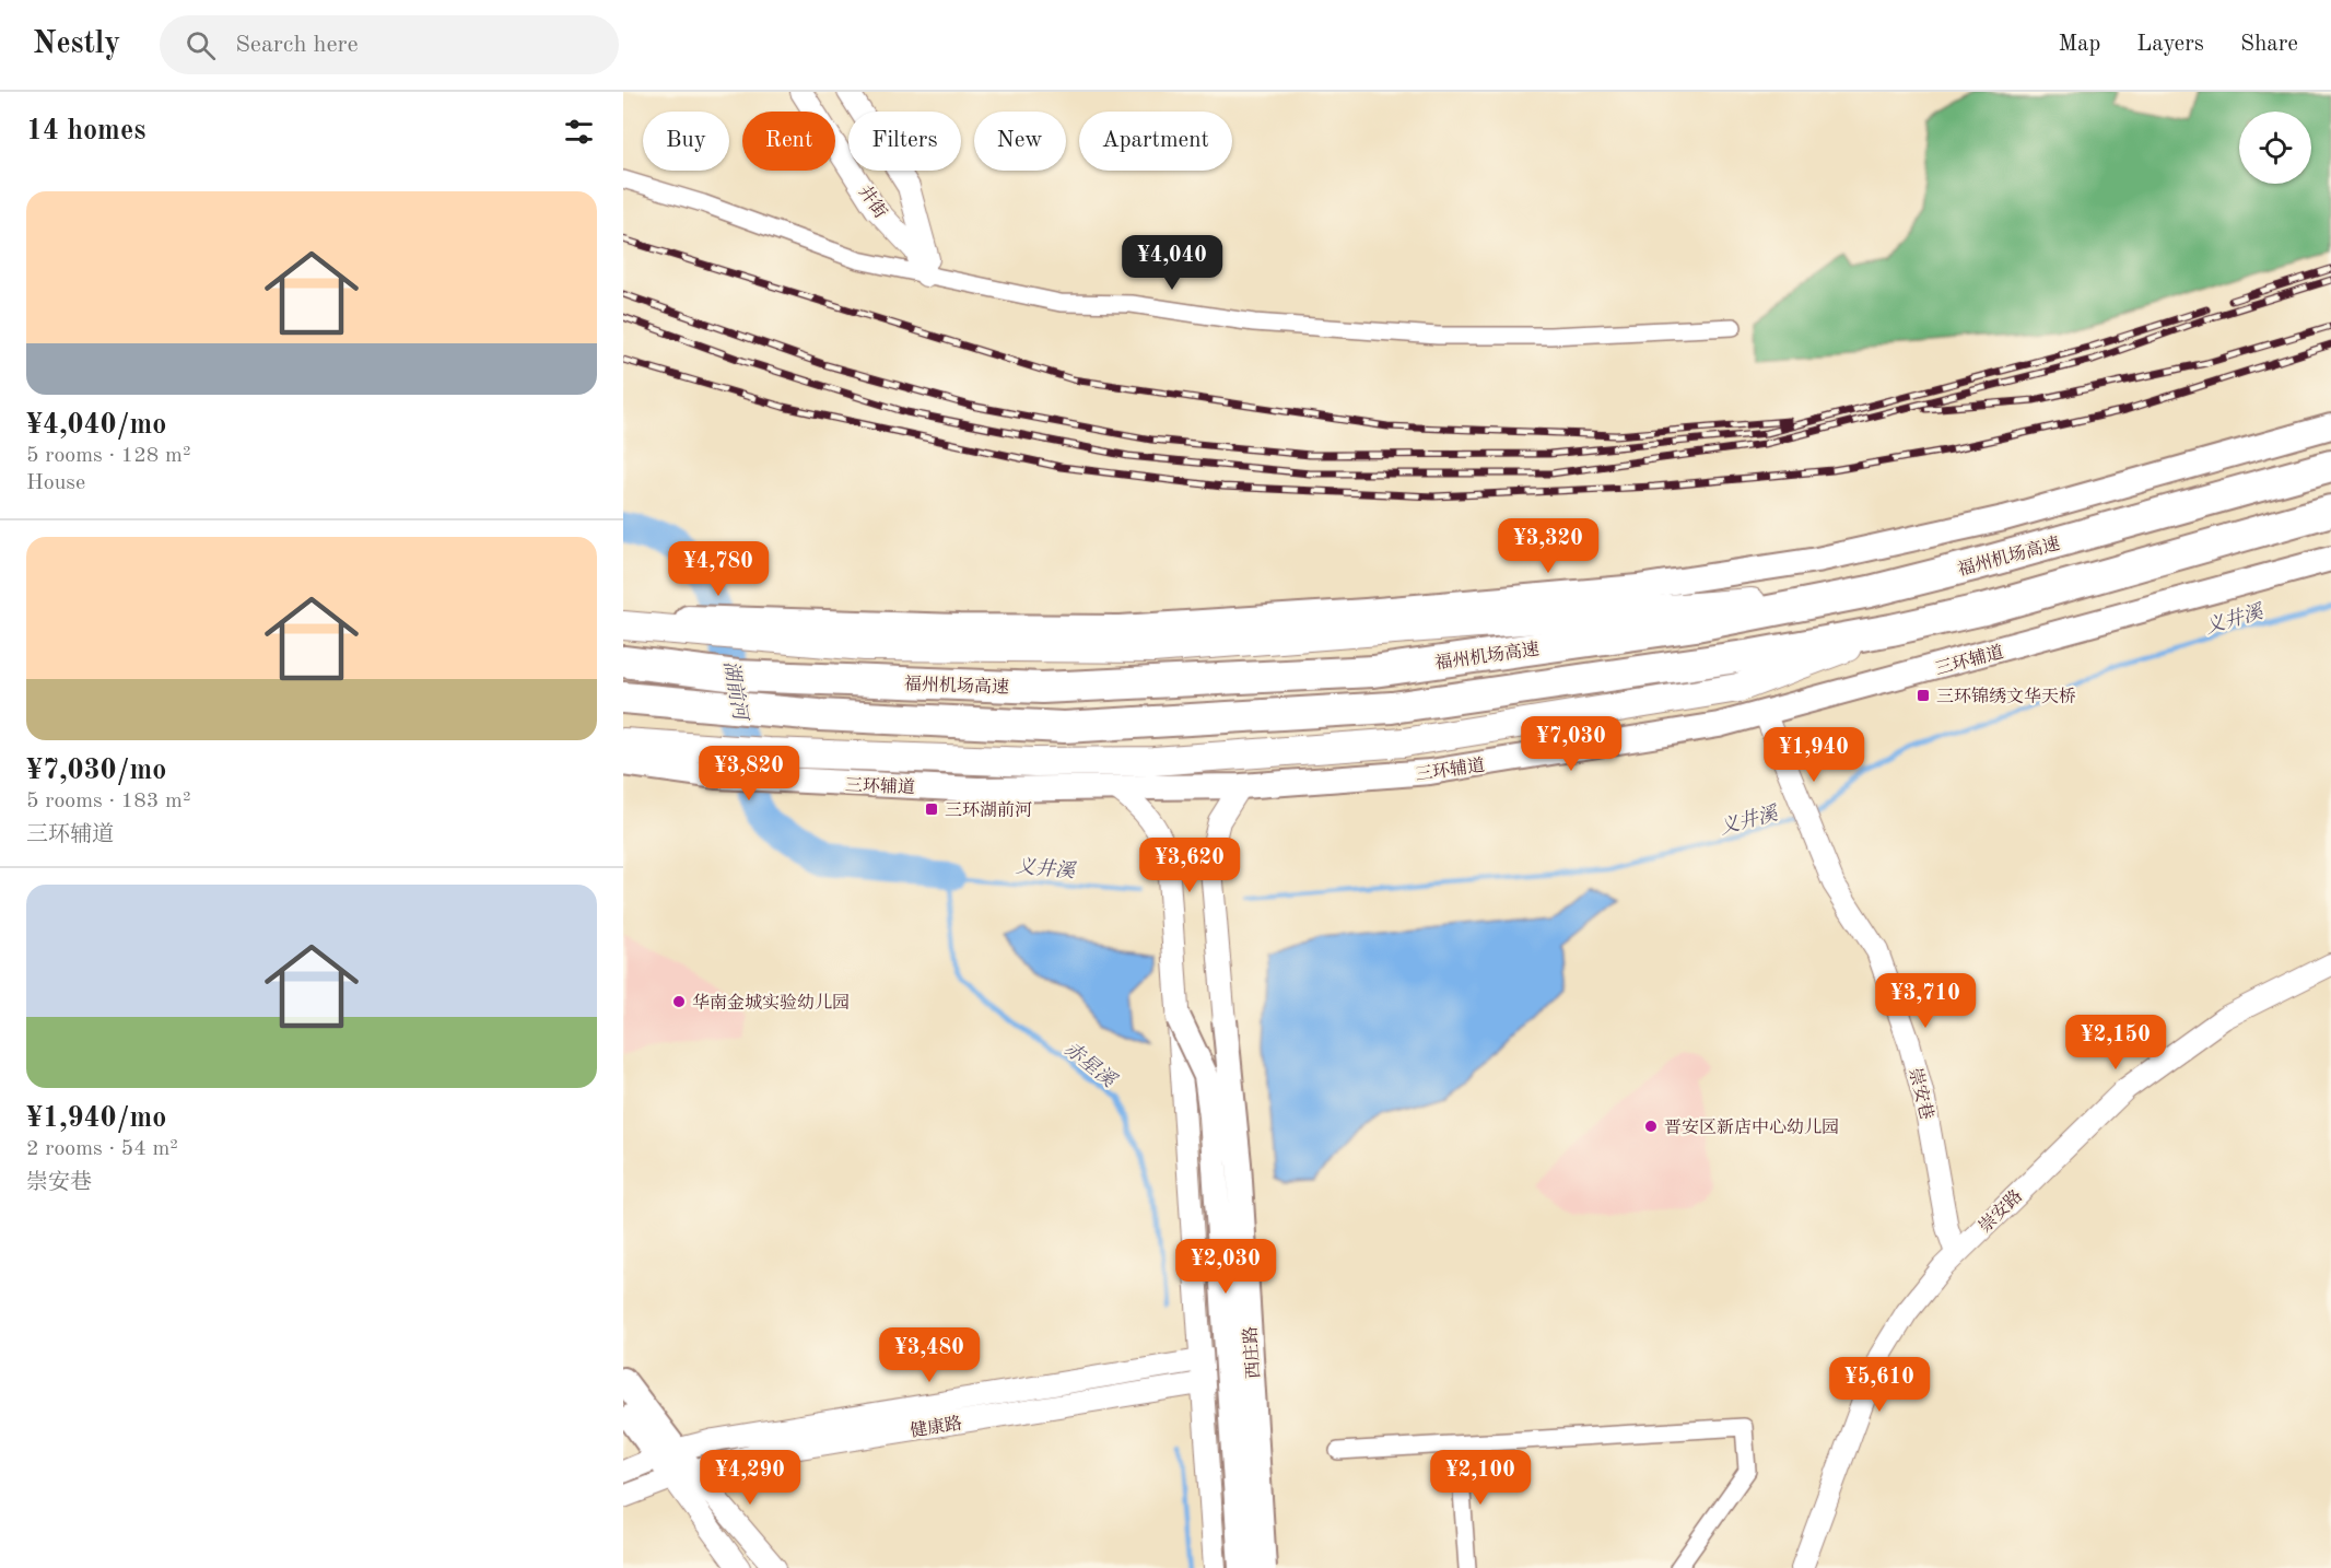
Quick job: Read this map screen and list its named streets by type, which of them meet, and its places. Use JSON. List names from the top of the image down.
{
  "streets": {
    "highway": ["福州机场高速"],
    "main road": ["三环辅道", "西庄路"],
    "street": [
      "井街",
      "崇安巷",
      "崇安路",
      "健康路"
    ]
  },
  "crossings": [
    ["三环辅道", "崇安巷"],
    ["崇安巷", "崇安路"]
  ],
  "water": ["义井溪", "湖前河", "赤星溪"],
  "places": {
    "transit": ["三环锦绣文华天桥", "三环湖前河"],
    "other": ["华南金城实验幼儿园", "晋安区新店中心幼儿园"]
  },
  "page": {
    "header": "Nestly",
    "search": "Search here",
    "nav": ["Map", "Layers", "Share"],
    "heading": "14 homes",
    "chip": [
      "Buy",
      "Rent",
      "Filters",
      "New",
      "Apartment"
    ],
    "list": [
      {
        "name": "¥4,040/mo",
        "note": "5 rooms · 128 m² · House"
      },
      {
        "name": "¥7,030/mo",
        "note": "5 rooms · 183 m² · 三环辅道"
      },
      {
        "name": "¥1,940/mo",
        "note": "2 rooms · 54 m² · 崇安巷"
      }
    ],
    "price": [
      "¥4,040",
      "¥3,320",
      "¥4,780",
      "¥7,030",
      "¥1,940",
      "¥3,820",
      "¥3,620",
      "¥3,710",
      "¥2,150",
      "¥2,030",
      "¥3,480",
      "¥5,610",
      "¥4,290",
      "¥2,100"
    ]
  }
}
